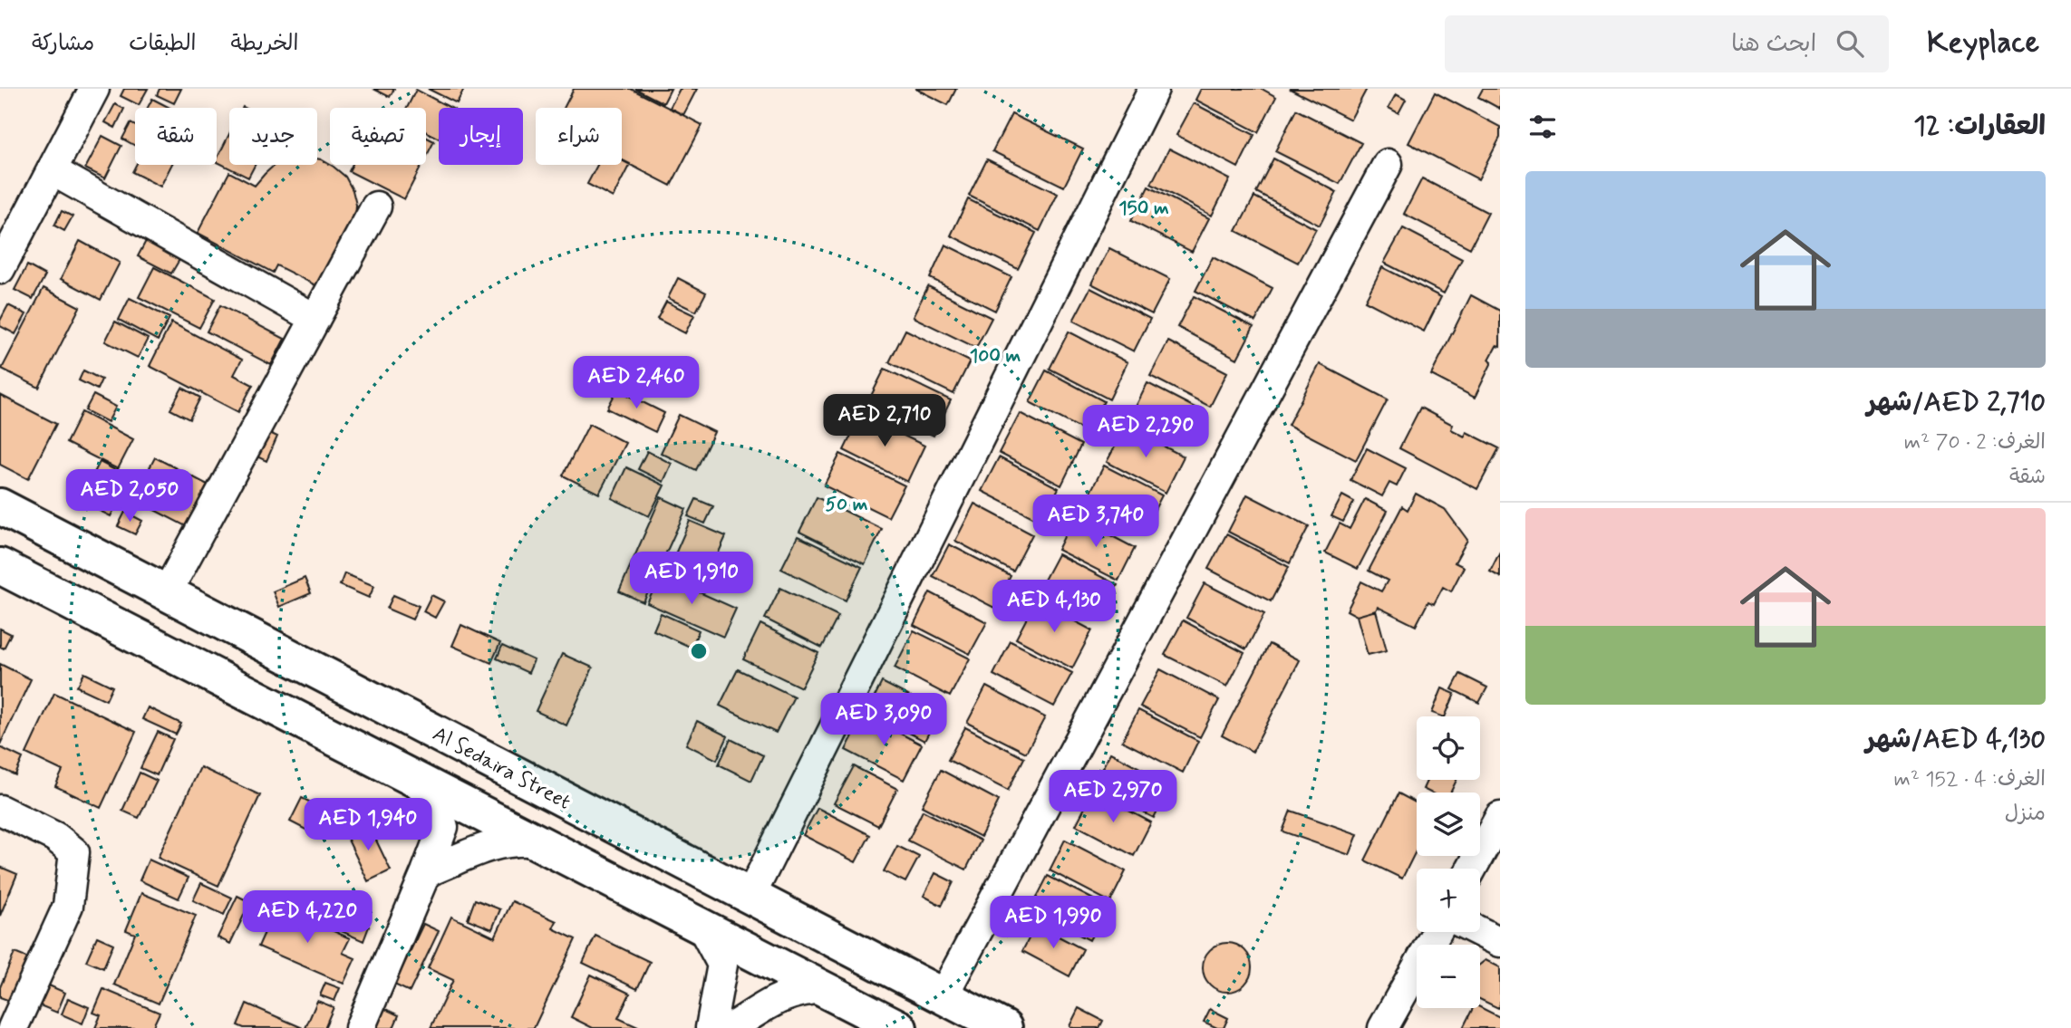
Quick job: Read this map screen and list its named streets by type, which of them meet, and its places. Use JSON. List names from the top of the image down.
{
  "streets": {
    "main road": ["Al Sedaira Street"]
  },
  "page": {
    "header": "Keyplace",
    "search": "ابحث هنا",
    "nav": ["الخريطة", "الطبقات", "مشاركة"],
    "heading": "العقارات: 12",
    "chip": [
      "شراء",
      "إيجار",
      "تصفية",
      "جديد",
      "شقة"
    ],
    "list": [
      {
        "name": "AED 2,710/شهر",
        "note": "الغرف: 2 · 70 m² · شقة"
      },
      {
        "name": "AED 4,130/شهر",
        "note": "الغرف: 4 · 152 m² · منزل"
      }
    ],
    "price": [
      "AED 2,460",
      "AED 2,710",
      "AED 2,290",
      "AED 2,050",
      "AED 3,740",
      "AED 1,910",
      "AED 4,130",
      "AED 3,090",
      "AED 2,970",
      "AED 1,940",
      "AED 4,220",
      "AED 1,990"
    ],
    "map_buttons": ["+", "−"]
  },
  "rings": ["150 m", "100 m", "50 m"]
}
